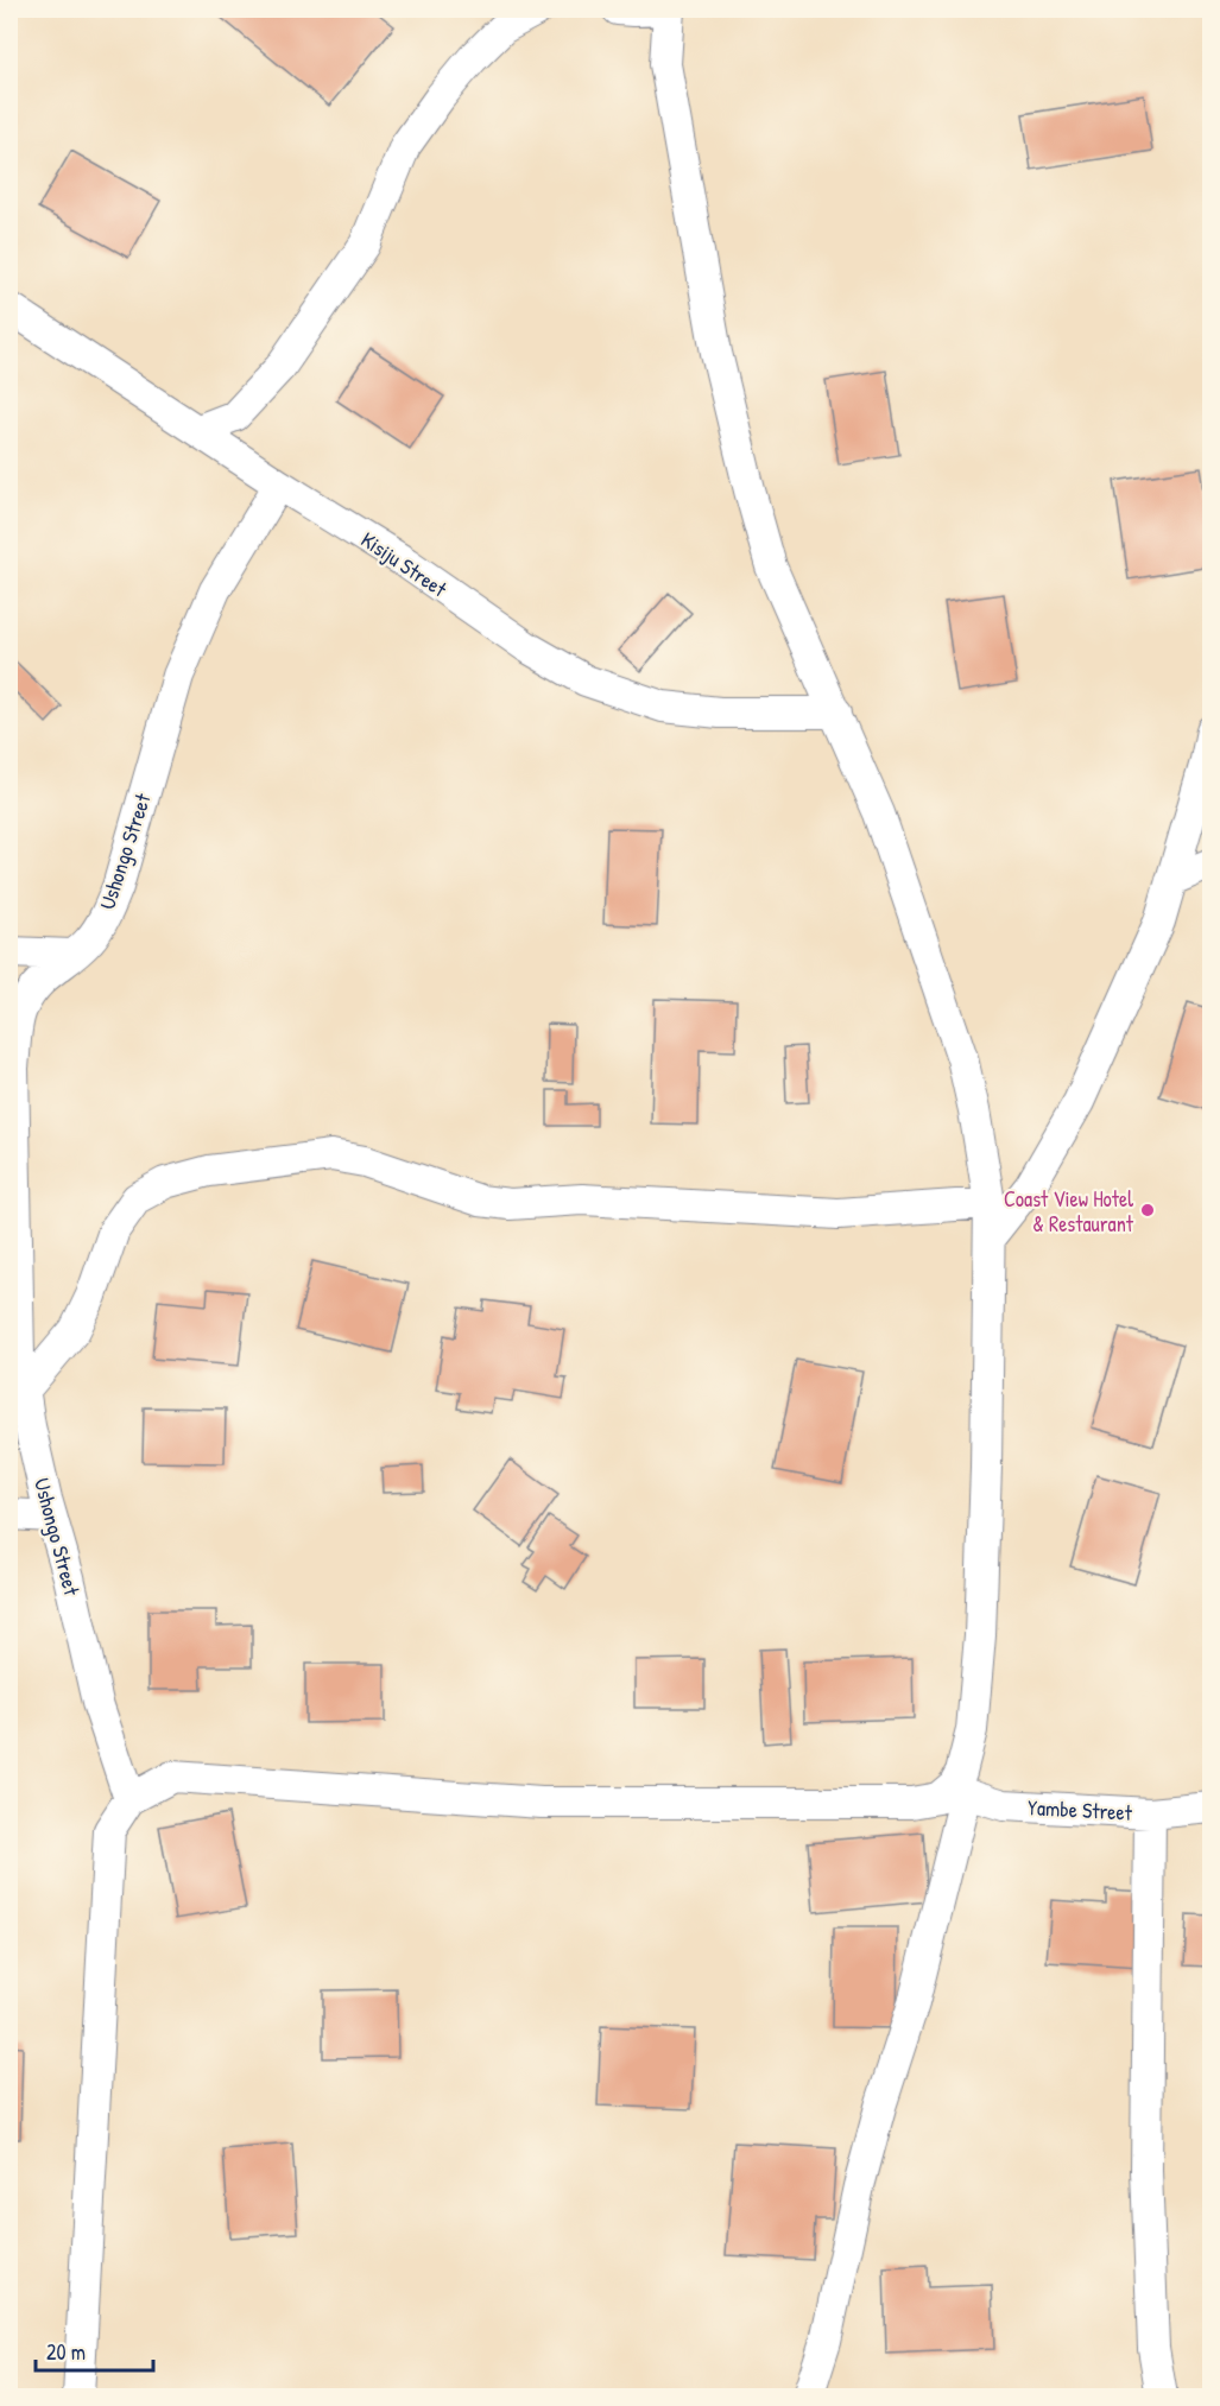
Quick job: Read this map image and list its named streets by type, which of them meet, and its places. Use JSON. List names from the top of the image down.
{
  "streets": {
    "street": ["Kisiju Street", "Ushongo Street", "Yambe Street"]
  },
  "crossings": [
    ["Kisiju Street", "Ushongo Street"]
  ],
  "places": ["Coast View Hotel & Restaurant"],
  "scale_bar": "20 m"
}
